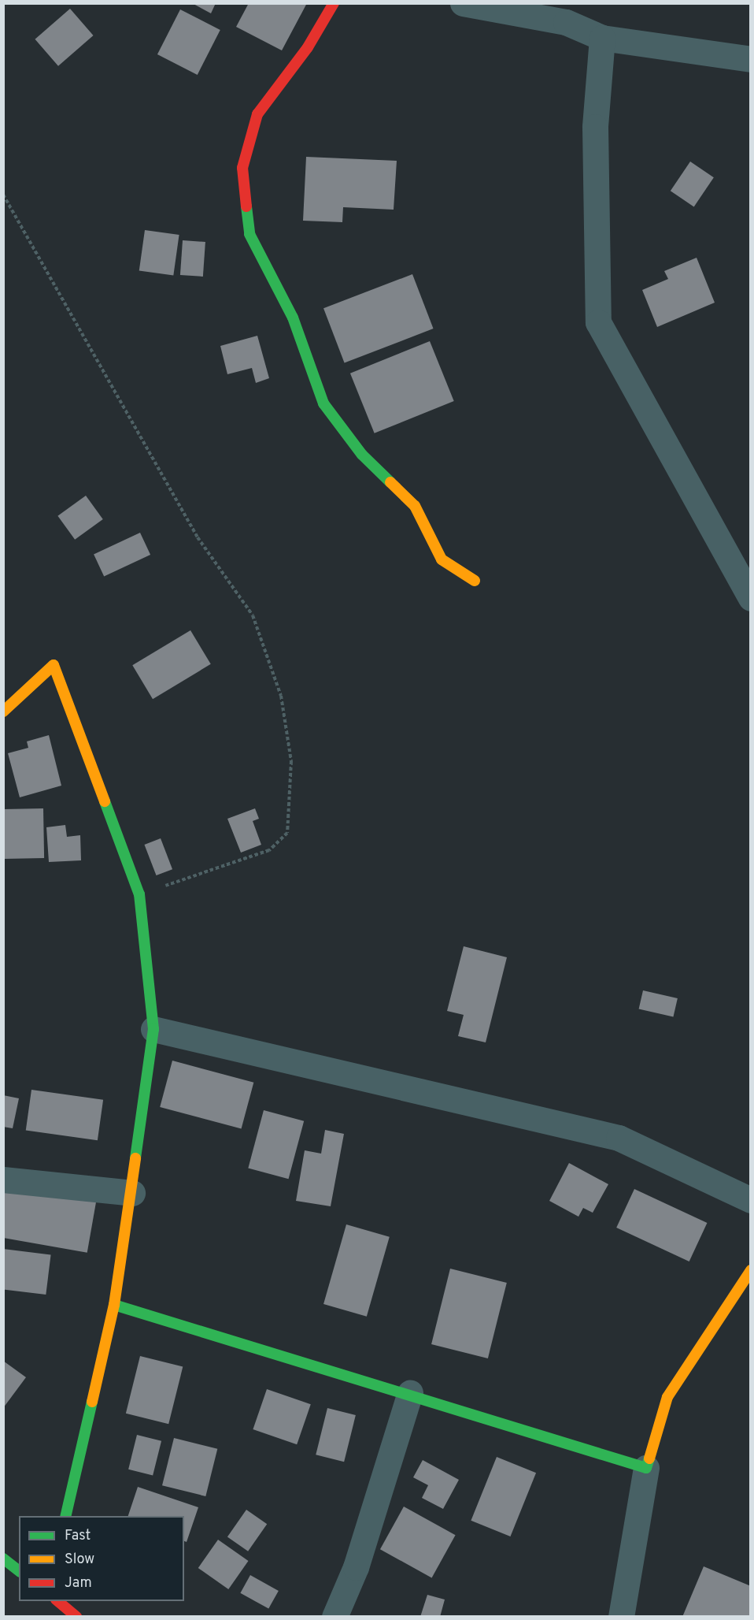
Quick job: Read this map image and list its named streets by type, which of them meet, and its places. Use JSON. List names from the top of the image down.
{
  "legend": ["Fast", "Slow", "Jam"]
}
